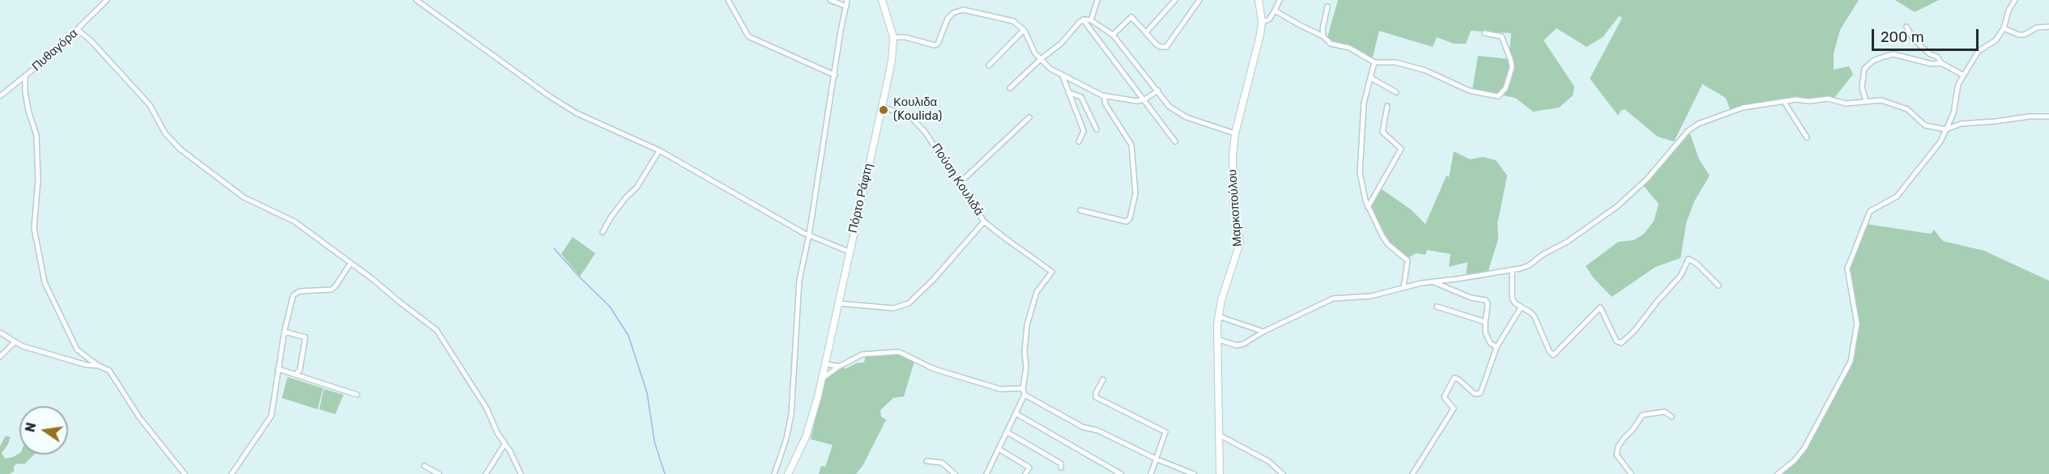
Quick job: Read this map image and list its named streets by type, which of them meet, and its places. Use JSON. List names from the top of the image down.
{
  "streets": {
    "main road": ["Πόρτο Ράφτη", "Μαρκοπούλου"],
    "street": ["Πυθαγόρα", "Πούση Κουλιδά"]
  },
  "crossings": [
    ["Πούση Κουλιδά", "Πόρτο Ράφτη"]
  ],
  "places": ["Κουλιδα (Koulida)"],
  "scale_bar": "200 m",
  "north": "left"
}
